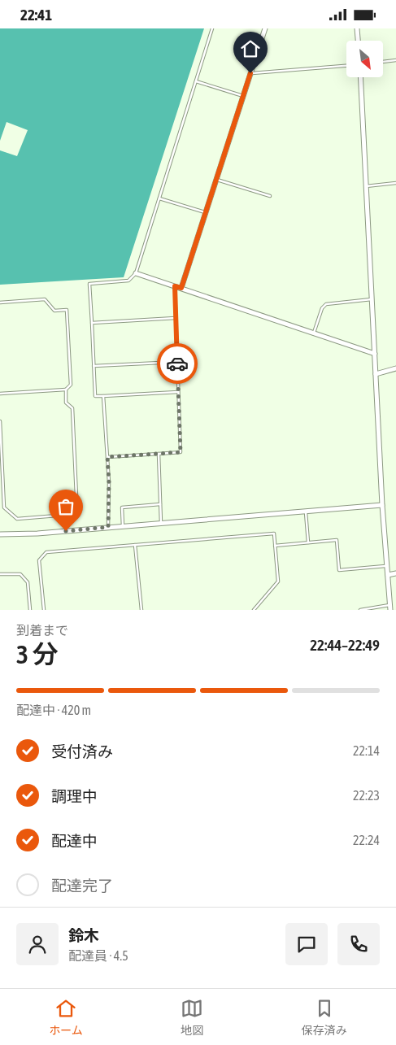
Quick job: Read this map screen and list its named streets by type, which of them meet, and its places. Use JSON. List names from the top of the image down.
{
  "north": "bottom right",
  "page": {
    "status": "22:41",
    "heading": ["3 分", "到着まで", "22:44–22:49"],
    "panel": ["鈴木", "配達員 · 4.5"],
    "bar": "配達中 · 420 m",
    "list": [
      ["受付済み", "22:14"],
      ["調理中", "22:23"],
      ["配達中", "22:24"],
      "配達完了"
    ],
    "tabs": ["ホーム", "地図", "保存済み"]
  }
}
